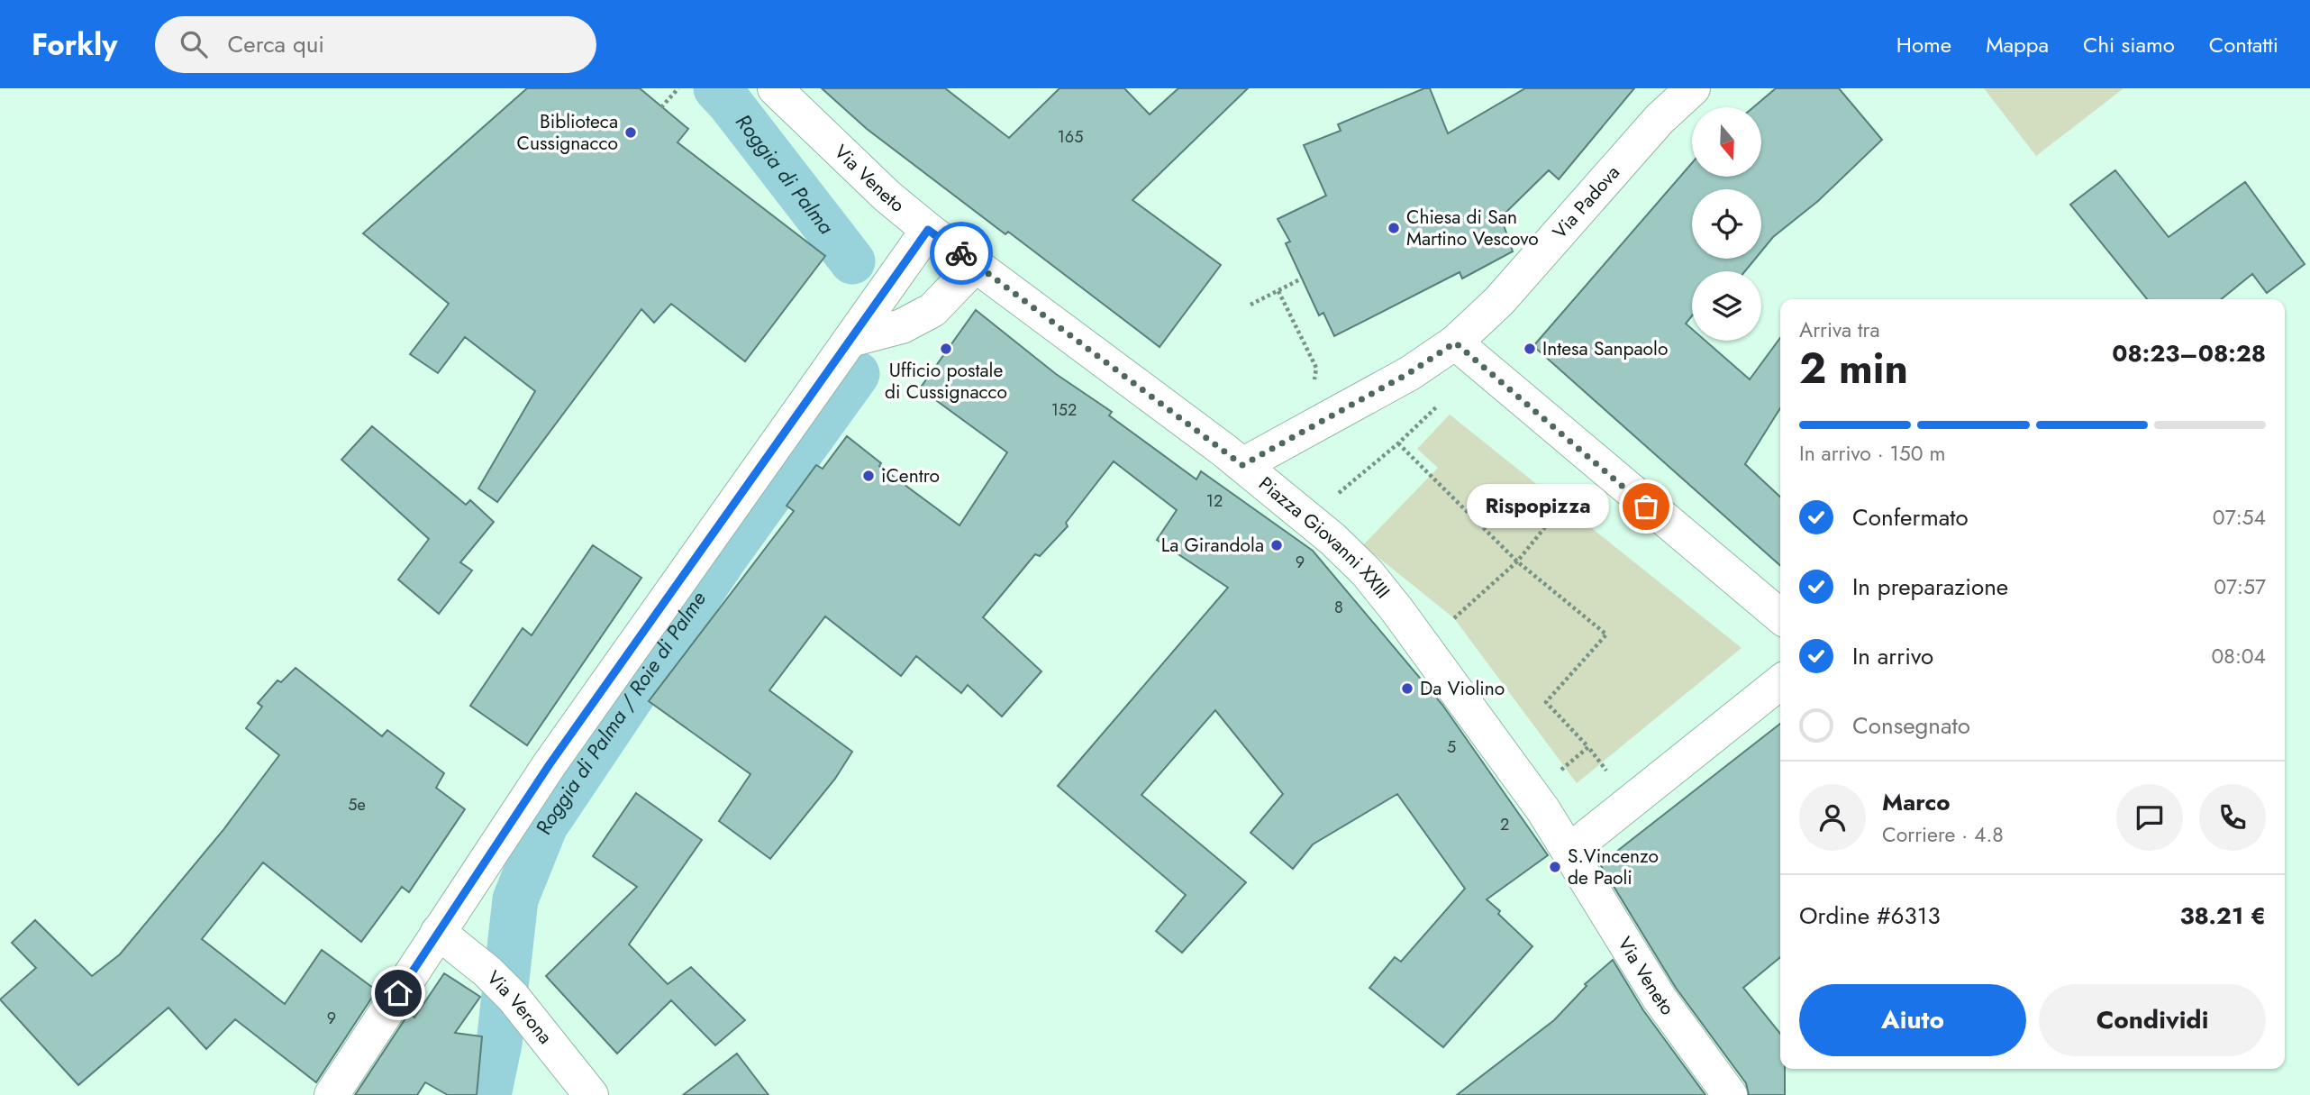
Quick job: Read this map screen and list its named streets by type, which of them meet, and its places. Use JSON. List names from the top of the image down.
{
  "streets": {
    "street": [
      "Via Veneto",
      "Via Padova",
      "Piazza Giovanni XXIII",
      "Via Verona"
    ]
  },
  "crossings": [
    ["Via Veneto", "Piazza Giovanni XXIII"],
    ["Via Padova", "Piazza Giovanni XXIII"]
  ],
  "water": ["Roggia di Palma", "Roggia di Palma / Roie di Palme"],
  "places": [
    "Biblioteca Cussignacco",
    "Chiesa di San Martino Vescovo",
    "Ufficio postale di Cussignacco",
    "Intesa Sanpaolo",
    "iCentro",
    "Rispopizza",
    "La Girandola",
    "Da Violino",
    "S.Vincenzo de Paoli"
  ],
  "house_numbers": [
    "165",
    "152",
    "12",
    "9",
    "8",
    "5",
    "5e",
    "2",
    "9"
  ],
  "north": "bottom",
  "page": {
    "header": "Forkly",
    "search": "Cerca qui",
    "nav": [
      "Home",
      "Mappa",
      "Chi siamo",
      "Contatti"
    ],
    "heading": ["2 min", "Arriva tra", "08:23–08:28"],
    "panel": [
      "Marco",
      "Corriere · 4.8",
      "Ordine #6313",
      "38.21 €"
    ],
    "bar": "In arrivo · 150 m",
    "list": [
      ["Confermato", "07:54"],
      ["In preparazione", "07:57"],
      ["In arrivo", "08:04"],
      "Consegnato"
    ],
    "bubble": "Rispopizza",
    "buttons": ["Aiuto", "Condividi"]
  }
}
